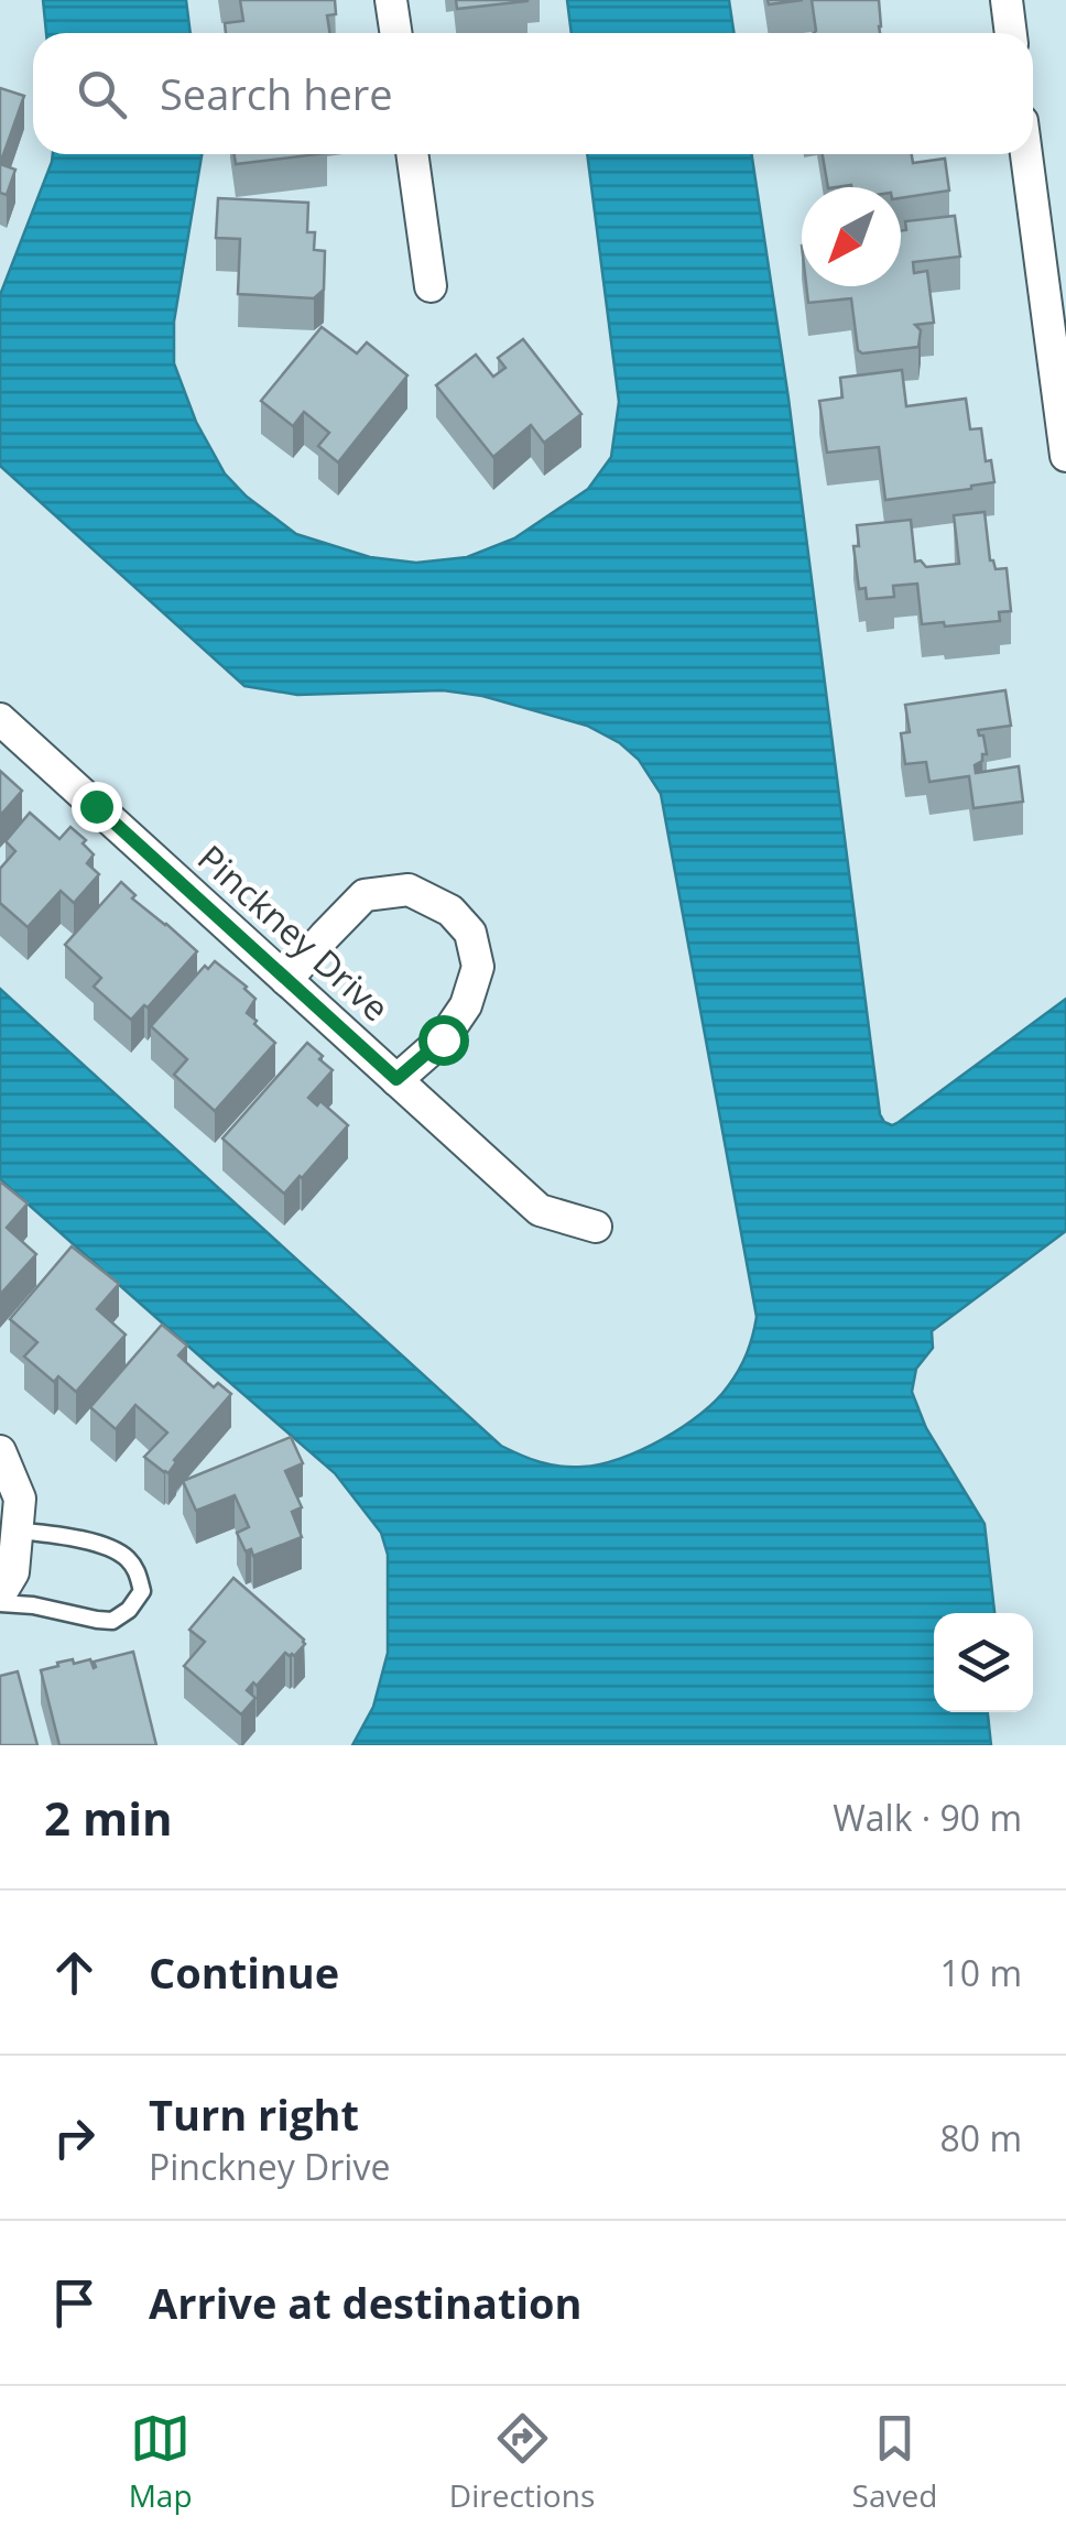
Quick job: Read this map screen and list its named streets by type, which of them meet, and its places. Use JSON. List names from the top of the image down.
{
  "streets": {
    "street": ["Pinckney Drive"]
  },
  "north": "bottom left",
  "page": {
    "search": "Search here",
    "heading": ["2 min", "Walk · 90 m"],
    "list": [
      ["Continue", "10 m"],
      ["Turn right", "Pinckney Drive", "80 m"],
      "Arrive at destination"
    ],
    "nav": ["Map", "Directions", "Saved"]
  }
}
